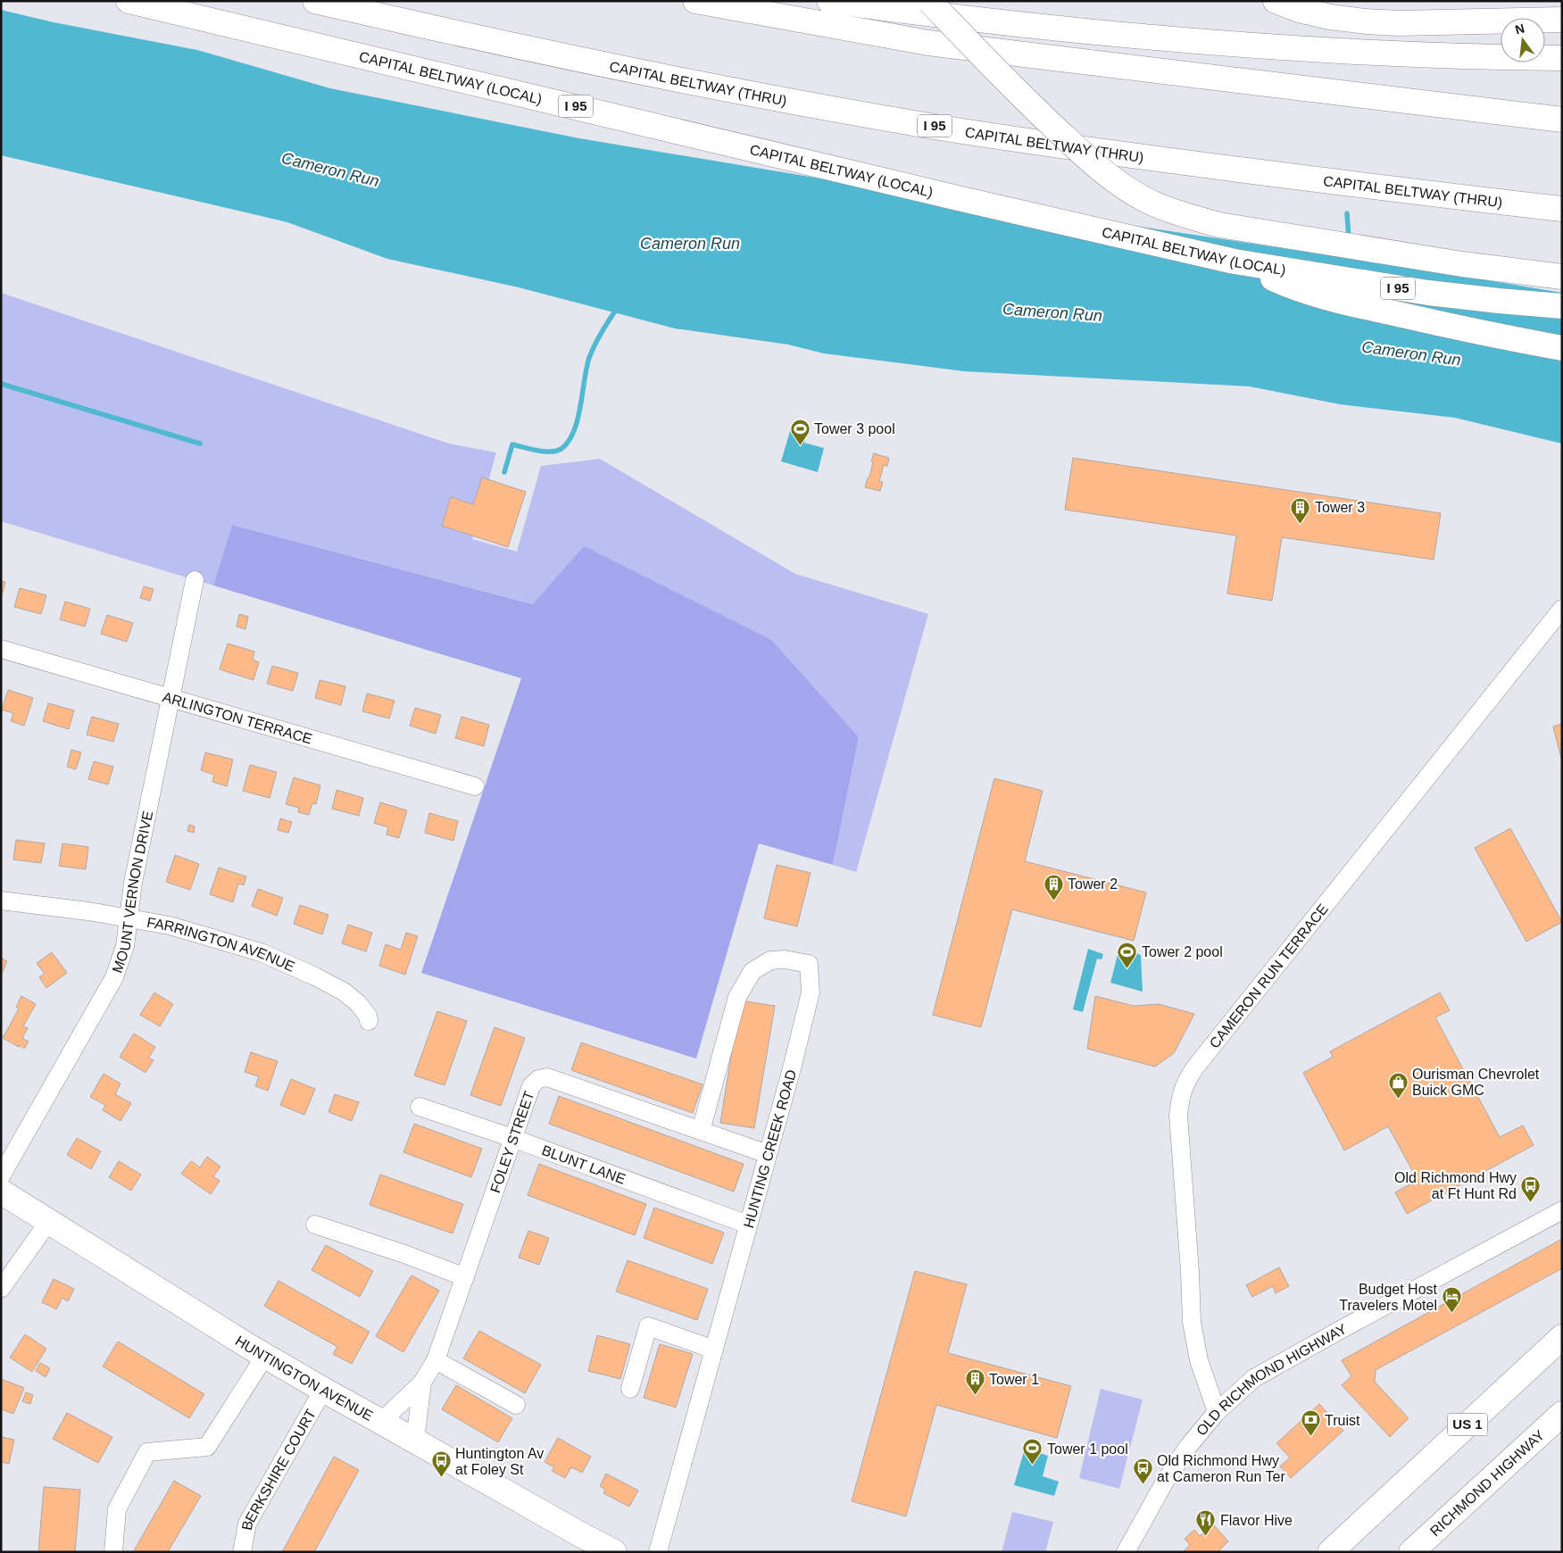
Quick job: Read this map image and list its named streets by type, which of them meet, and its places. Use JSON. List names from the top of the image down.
{
  "streets": {
    "main road": [
      "CAPITAL BELTWAY (LOCAL)",
      "CAPITAL BELTWAY (THRU)",
      "I 95",
      "HUNTINGTON AVENUE",
      "US 1",
      "RICHMOND HIGHWAY"
    ],
    "street": [
      "ARLINGTON TERRACE",
      "MOUNT VERNON DRIVE",
      "FARRINGTON AVENUE",
      "CAMERON RUN TERRACE",
      "FOLEY STREET",
      "HUNTING CREEK ROAD",
      "BLUNT LANE",
      "OLD RICHMOND HIGHWAY",
      "BERKSHIRE COURT"
    ]
  },
  "crossings": [
    ["ARLINGTON TERRACE", "MOUNT VERNON DRIVE"],
    ["MOUNT VERNON DRIVE", "FARRINGTON AVENUE"],
    ["CAMERON RUN TERRACE", "OLD RICHMOND HIGHWAY"],
    ["FOLEY STREET", "HUNTING CREEK ROAD"],
    ["FOLEY STREET", "BLUNT LANE"],
    ["FOLEY STREET", "HUNTINGTON AVENUE"],
    ["HUNTING CREEK ROAD", "BLUNT LANE"],
    ["HUNTINGTON AVENUE", "BERKSHIRE COURT"]
  ],
  "water": ["Cameron Run"],
  "places": {
    "sports": ["Tower 3 pool", "Tower 2 pool", "Tower 1 pool"],
    "building": ["Tower 3", "Tower 2", "Tower 1"],
    "shop": ["Ourisman Chevrolet Buick GMC"],
    "bus stop": ["Old Richmond Hwy at Ft Hunt Rd", "Huntington Av at Foley St", "Old Richmond Hwy at Cameron Run Ter"],
    "hotel": ["Budget Host Travelers Motel"],
    "bank": ["Truist"],
    "restaurant": ["Flavor Hive"]
  },
  "north": "top"
}
